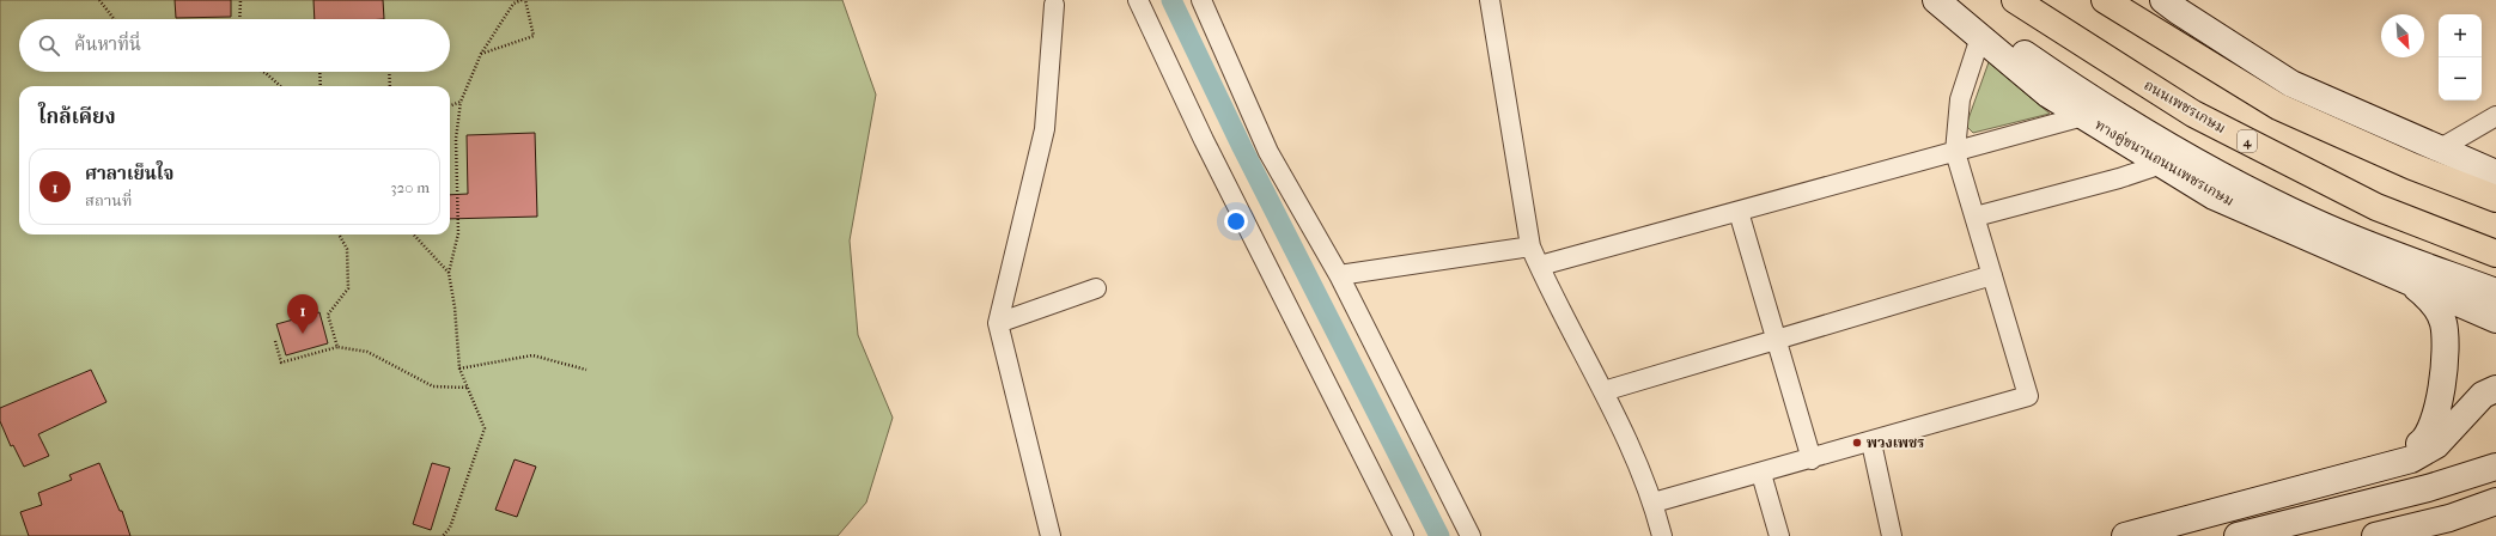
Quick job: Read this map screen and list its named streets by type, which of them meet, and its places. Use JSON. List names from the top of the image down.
{
  "streets": {
    "highway": ["ถนนเพชรเกษม", "4"],
    "main road": ["ทางคู่ขนานถนนเพชรเกษม"]
  },
  "places": ["พวงเพชร"],
  "north": "bottom right",
  "page": {
    "map_buttons": ["+", "−"],
    "search": "ค้นหาที่นี่",
    "heading": "ใกล้เคียง",
    "list": [
      {
        "mark": "1",
        "name": "ศาลาเย็นใจ",
        "note": "สถานที่",
        "value": "320 m"
      }
    ],
    "pins": "1"
  }
}
